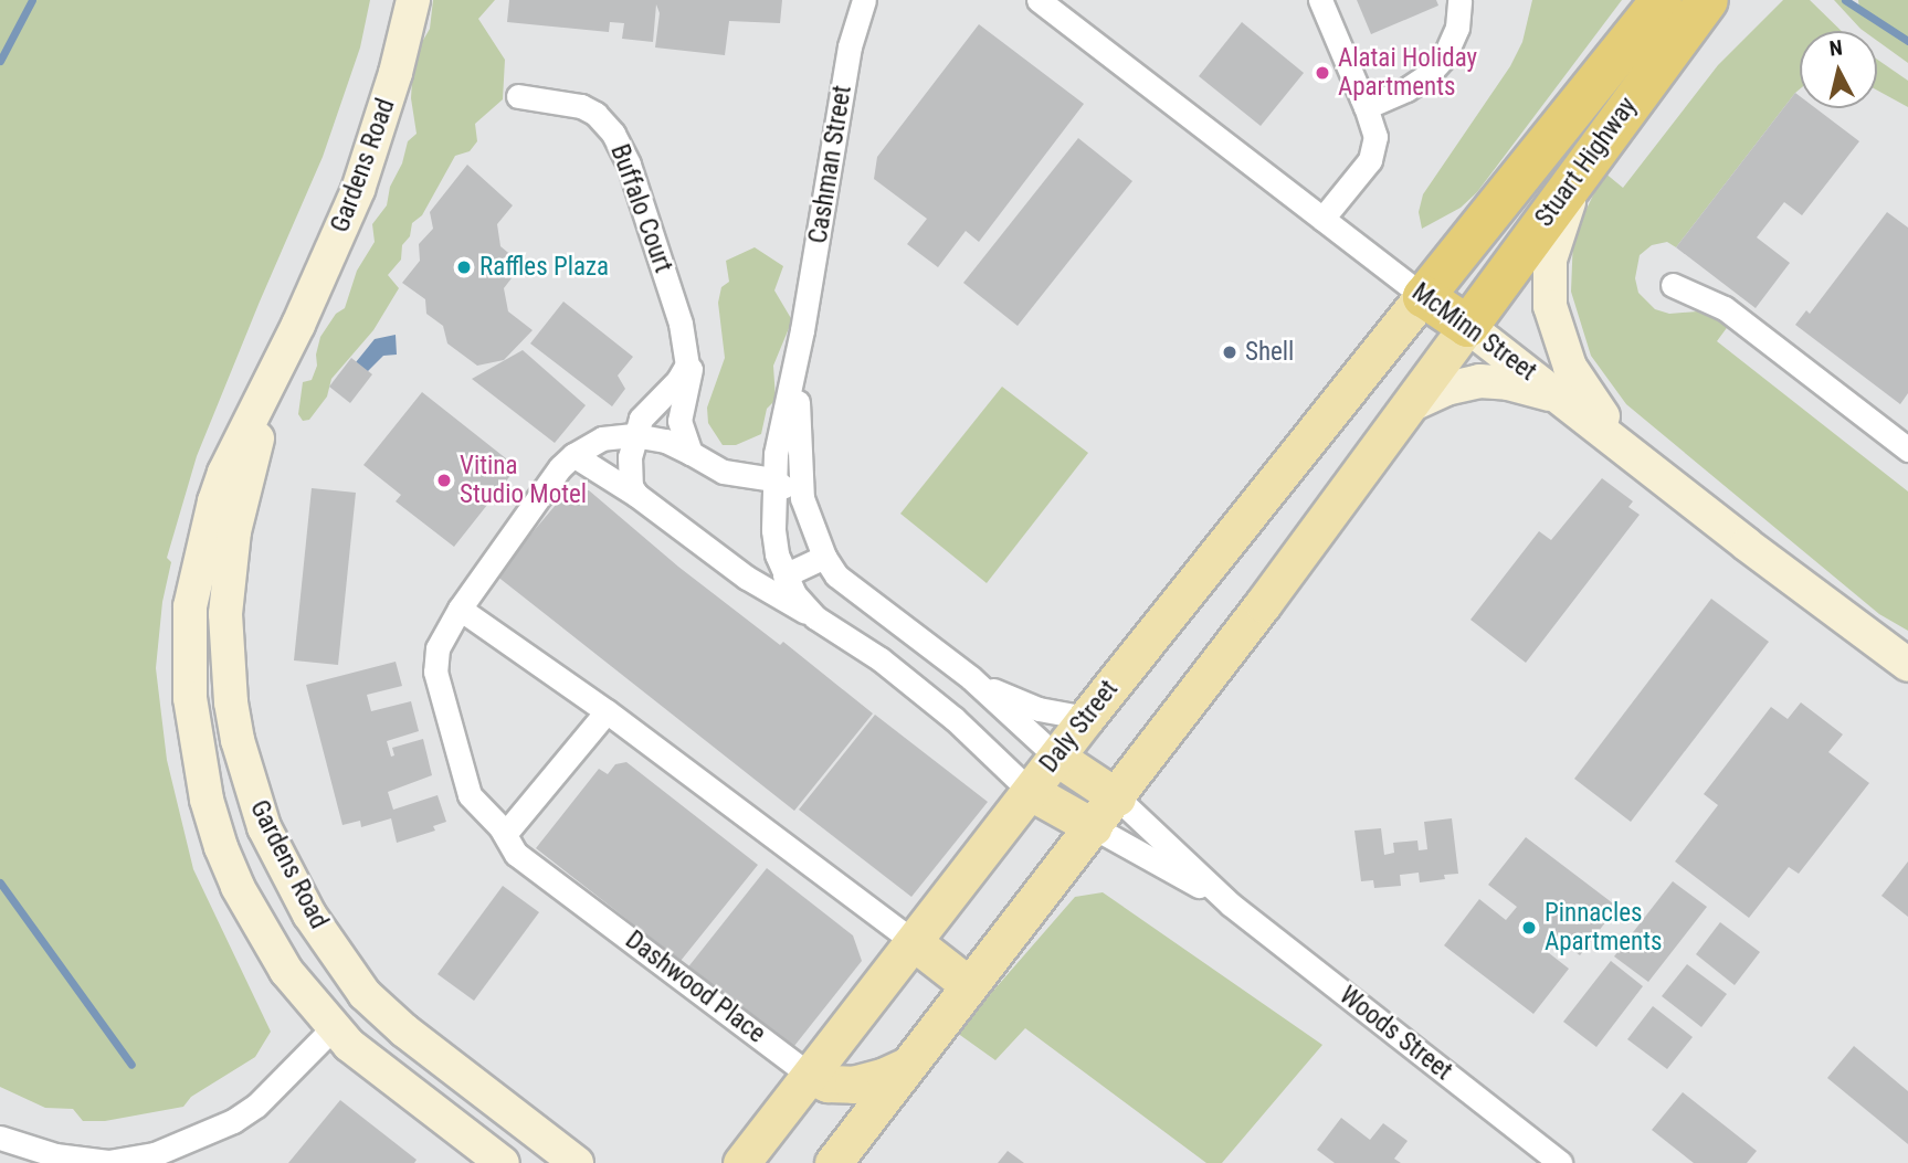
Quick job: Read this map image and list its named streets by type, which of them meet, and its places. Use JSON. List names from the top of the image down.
{
  "streets": {
    "highway": ["Stuart Highway", "McMinn Street"],
    "main road": ["Daly Street", "Dashwood Place"],
    "street": [
      "Cashman Street",
      "Gardens Road",
      "Buffalo Court",
      "Woods Street"
    ]
  },
  "crossings": [
    ["Stuart Highway", "McMinn Street"],
    ["Stuart Highway", "Daly Street"],
    ["McMinn Street", "Daly Street"],
    ["Daly Street", "Dashwood Place"]
  ],
  "places": [
    "Alatai Holiday Apartments",
    "Raffles Plaza",
    "Shell",
    "Vitina Studio Motel",
    "Pinnacles Apartments"
  ],
  "north": "top"
}
